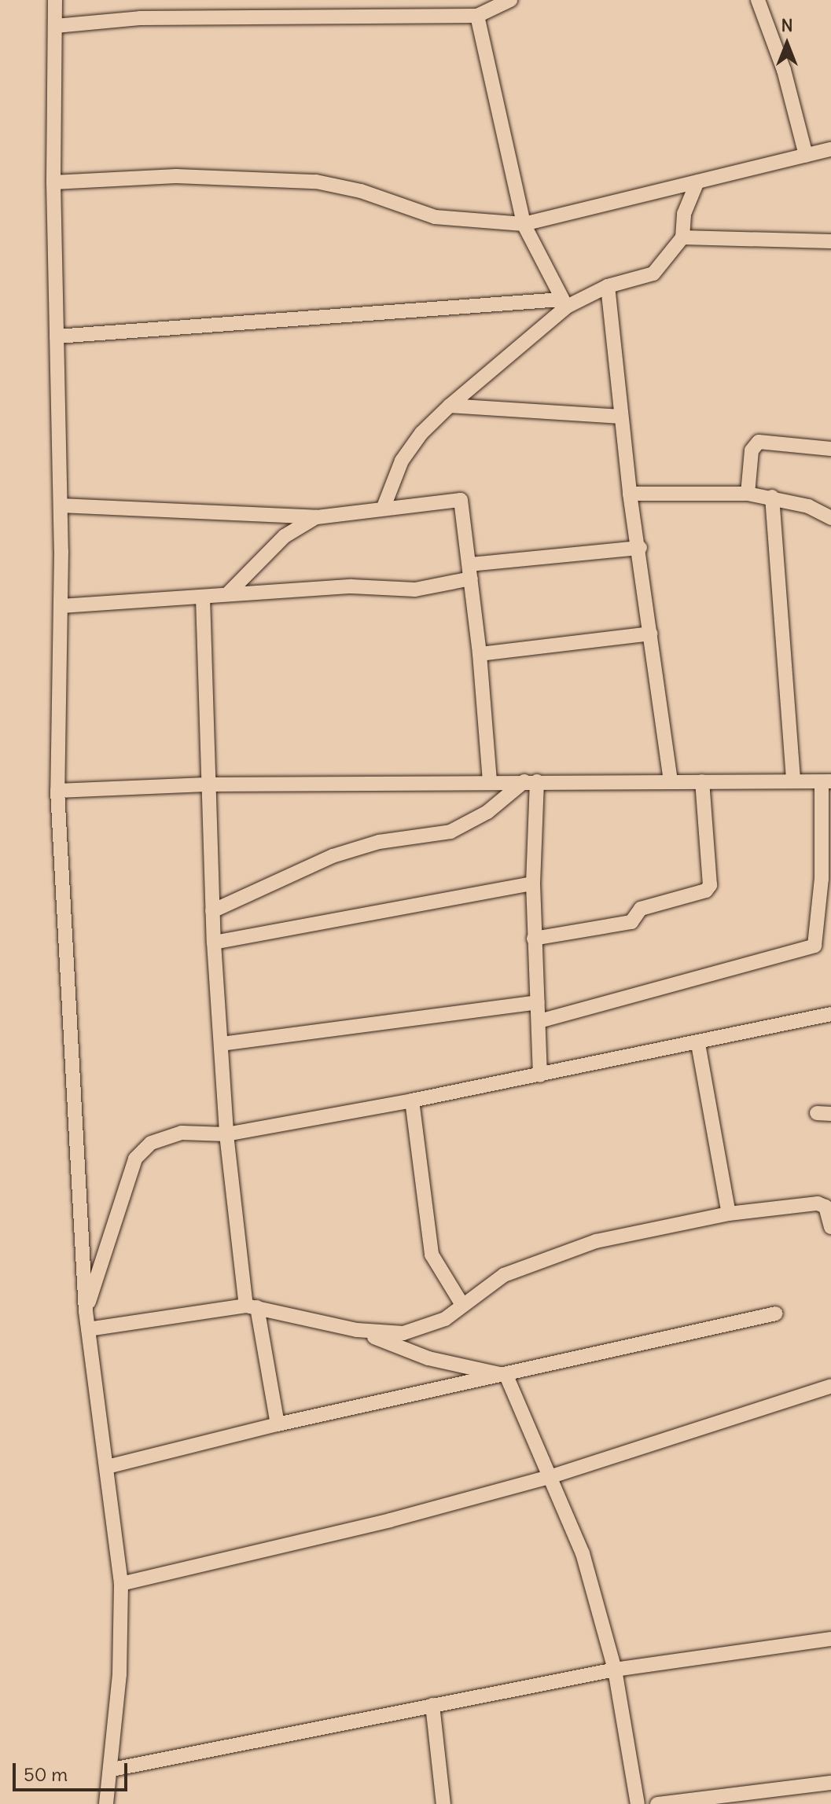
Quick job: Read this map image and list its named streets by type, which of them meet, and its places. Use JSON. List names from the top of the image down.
{
  "scale_bar": "50 m",
  "north": "top"
}
